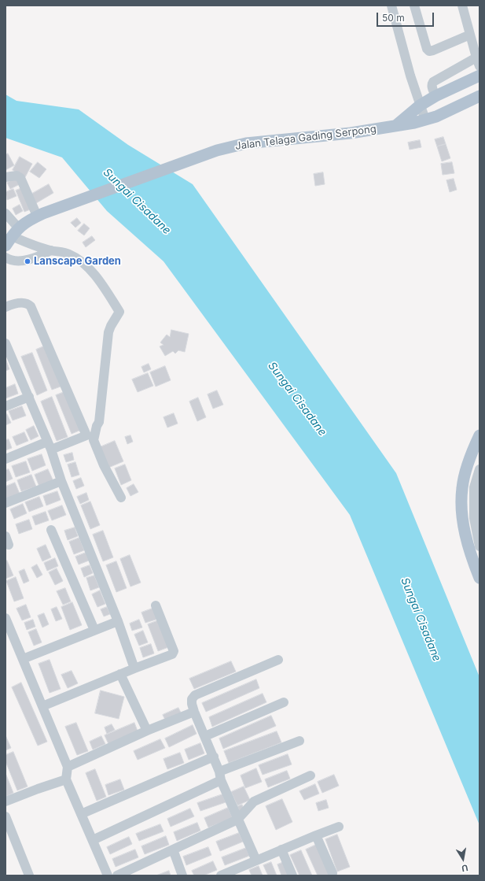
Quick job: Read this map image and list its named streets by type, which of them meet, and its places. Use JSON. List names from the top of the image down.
{
  "streets": {
    "main road": ["Jalan Telaga Gading Serpong"]
  },
  "water": ["Sungai Cisadane"],
  "places": ["Lanscape Garden"],
  "scale_bar": "50 m",
  "north": "bottom"
}
